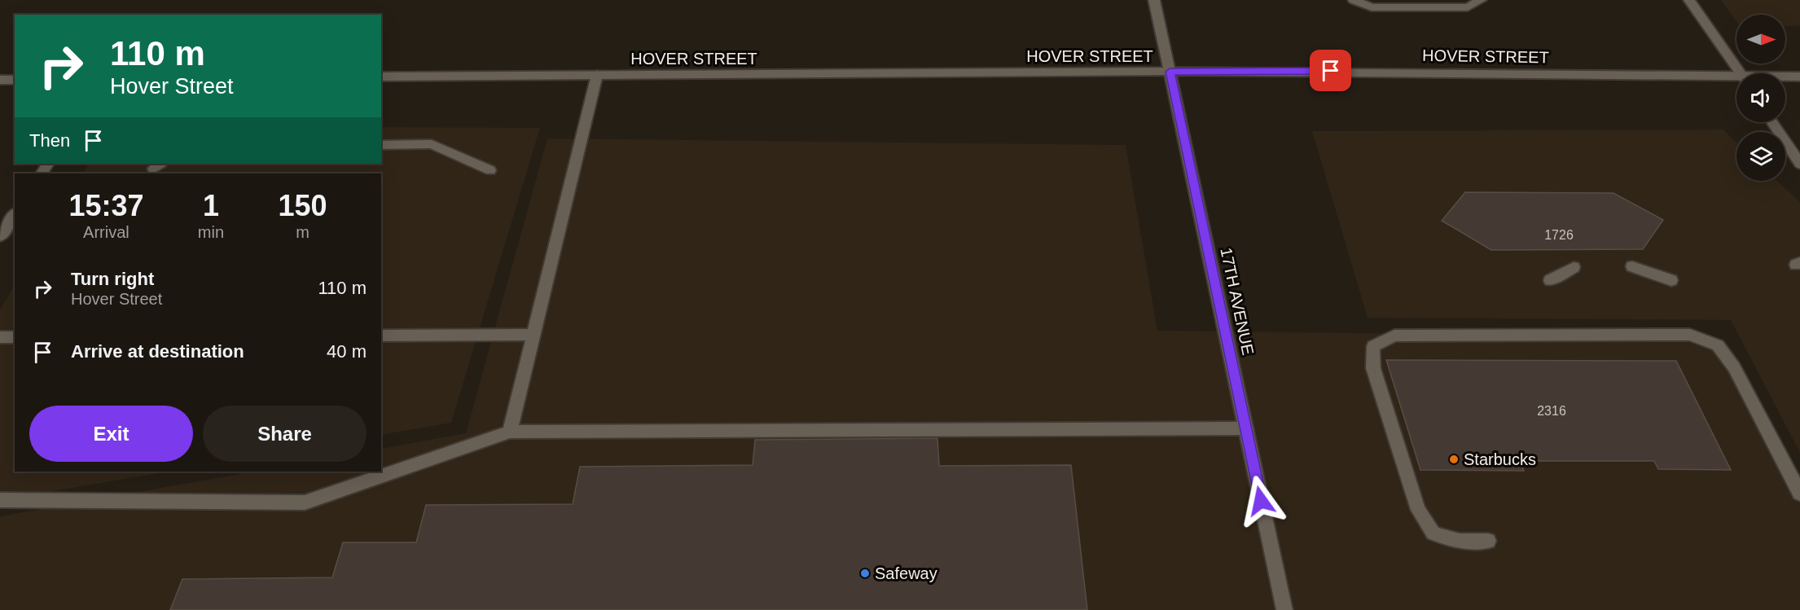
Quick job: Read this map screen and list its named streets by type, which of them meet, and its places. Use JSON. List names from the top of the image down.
{
  "streets": {
    "main road": ["HOVER STREET", "17TH AVENUE"]
  },
  "crossings": [
    ["HOVER STREET", "17TH AVENUE"]
  ],
  "places": ["Starbucks", "Safeway"],
  "house_numbers": ["1726", "2316"],
  "north": "right",
  "page": {
    "turn": ["110 m", "Hover Street"],
    "then": "Then",
    "eta": [
      "15:37",
      "Arrival",
      "1",
      "min",
      "150",
      "m"
    ],
    "list": [
      {
        "name": "Turn right",
        "note": "Hover Street",
        "value": "110 m"
      },
      {
        "name": "Arrive at destination",
        "value": "40 m"
      }
    ],
    "buttons": ["Exit", "Share"]
  }
}
